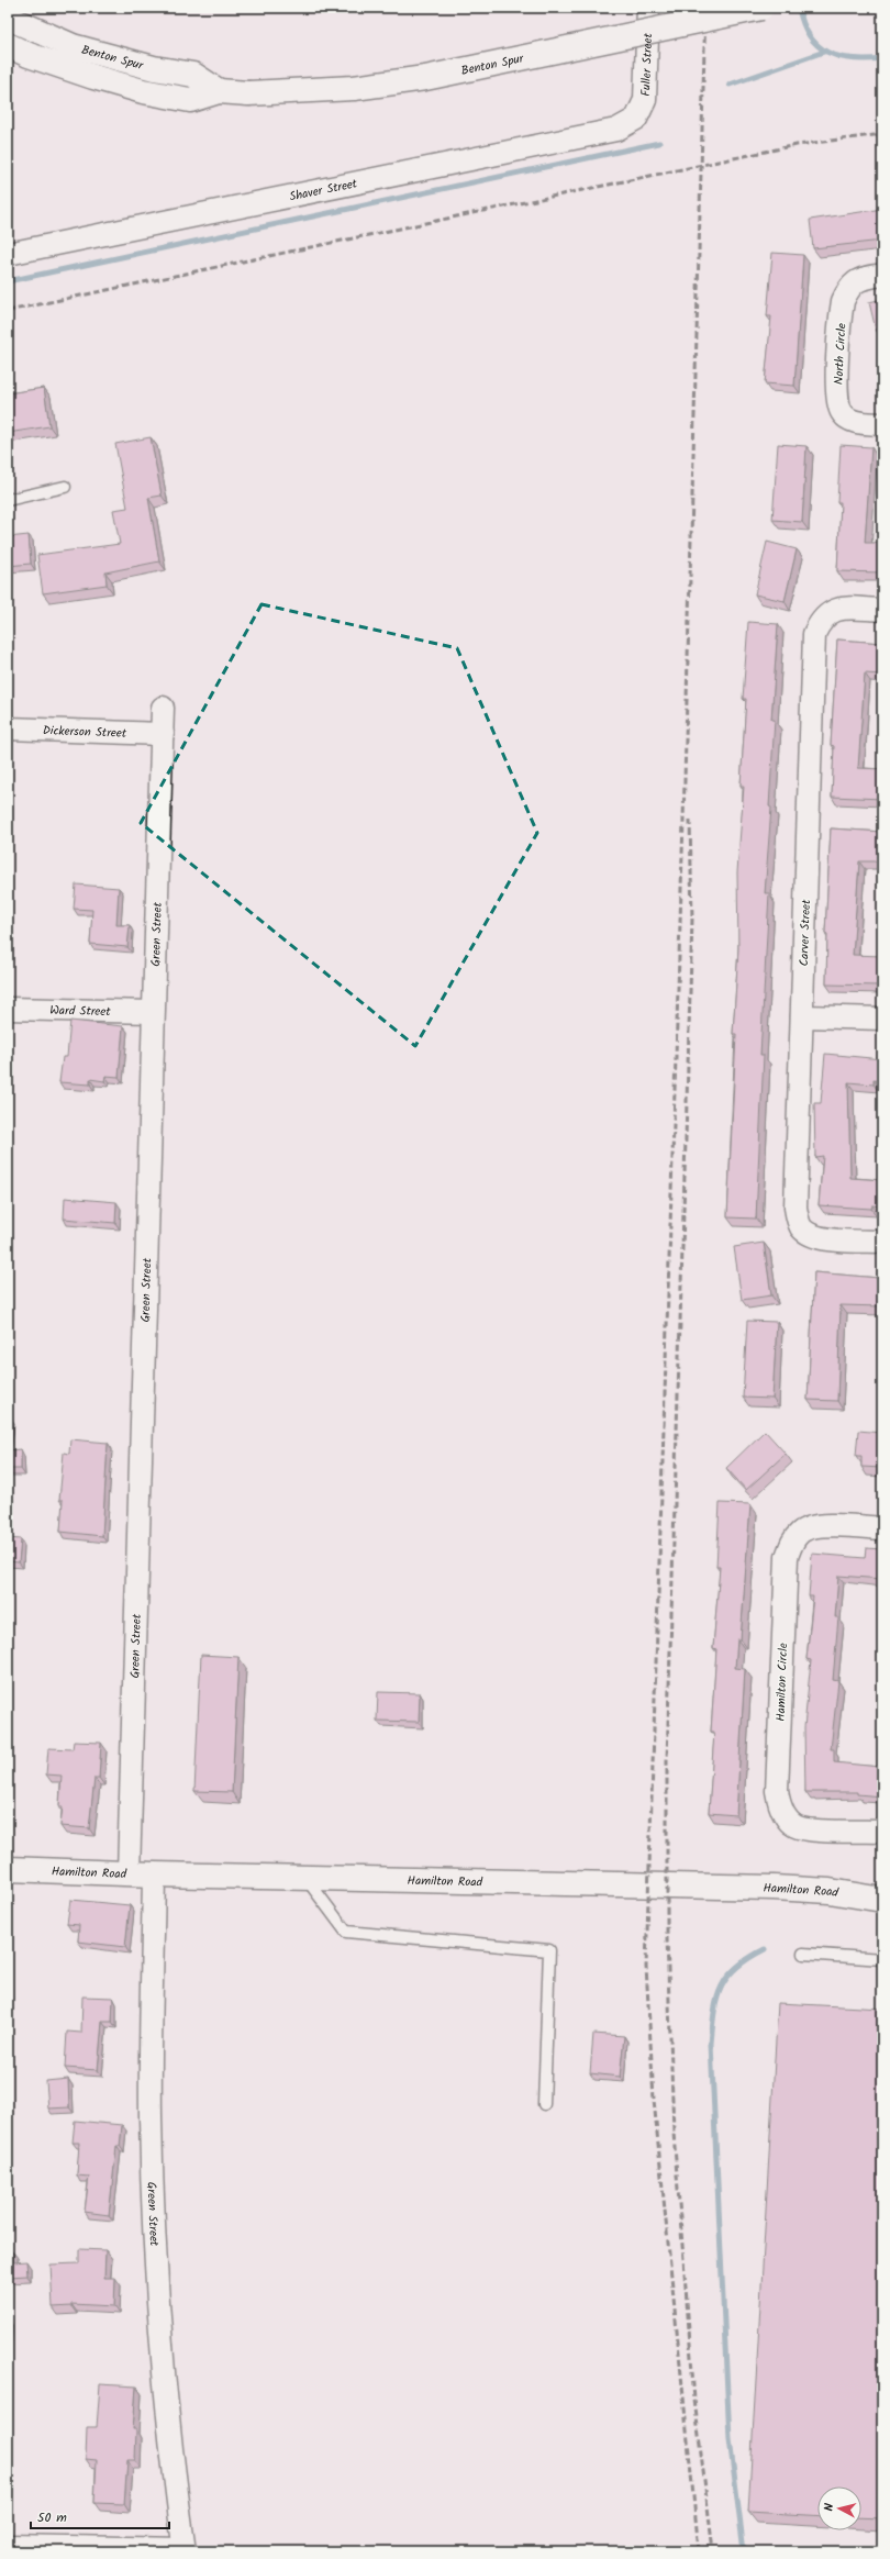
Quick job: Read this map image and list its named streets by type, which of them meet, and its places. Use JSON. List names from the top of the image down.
{
  "streets": {
    "main road": ["Benton Spur", "Hamilton Road"],
    "street": [
      "Fuller Street",
      "Shaver Street",
      "North Circle",
      "Dickerson Street",
      "Carver Street",
      "Green Street",
      "Ward Street",
      "Hamilton Circle"
    ]
  },
  "crossings": [
    ["Fuller Street", "Shaver Street"],
    ["Dickerson Street", "Green Street"],
    ["Green Street", "Ward Street"],
    ["Green Street", "Hamilton Road"]
  ],
  "scale_bar": "50 m",
  "north": "left"
}
